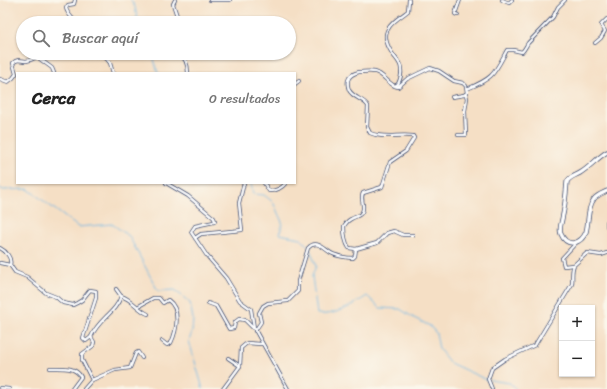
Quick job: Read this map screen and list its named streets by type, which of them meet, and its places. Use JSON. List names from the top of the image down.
{
  "page": {
    "search": "Buscar aquí",
    "heading": ["Cerca", "0 resultados"],
    "map_buttons": ["+", "−"]
  }
}
